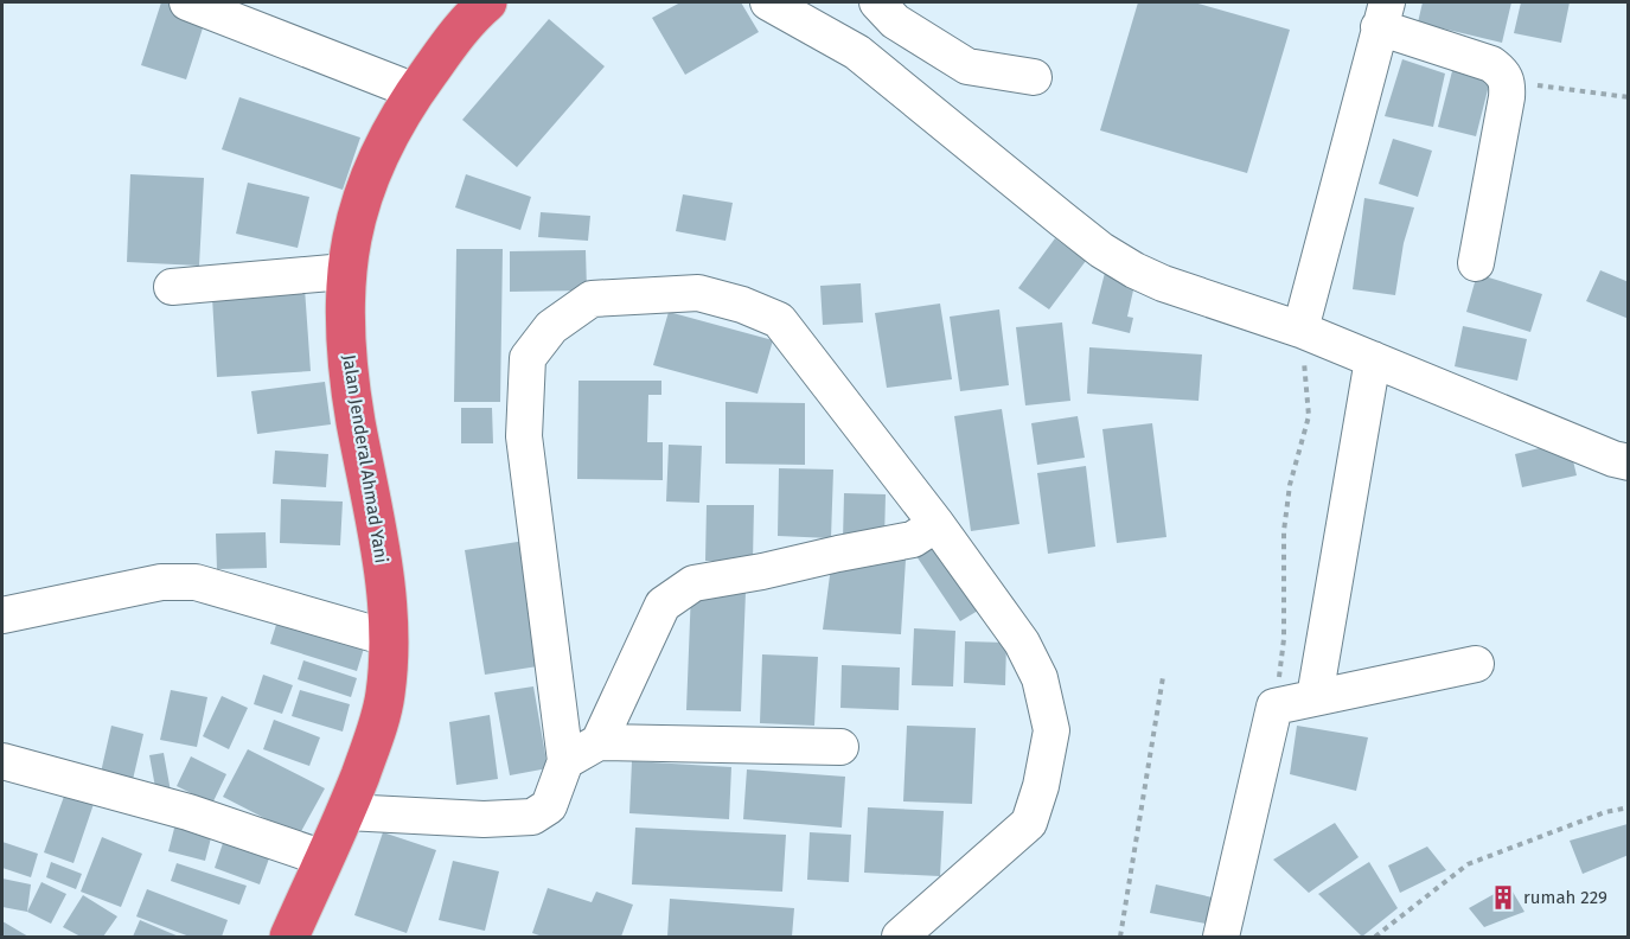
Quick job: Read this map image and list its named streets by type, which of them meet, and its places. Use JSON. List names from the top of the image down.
{
  "streets": {
    "highway": ["Jalan Jenderal Ahmad Yani"]
  },
  "places": {
    "building": ["rumah 229"]
  }
}
